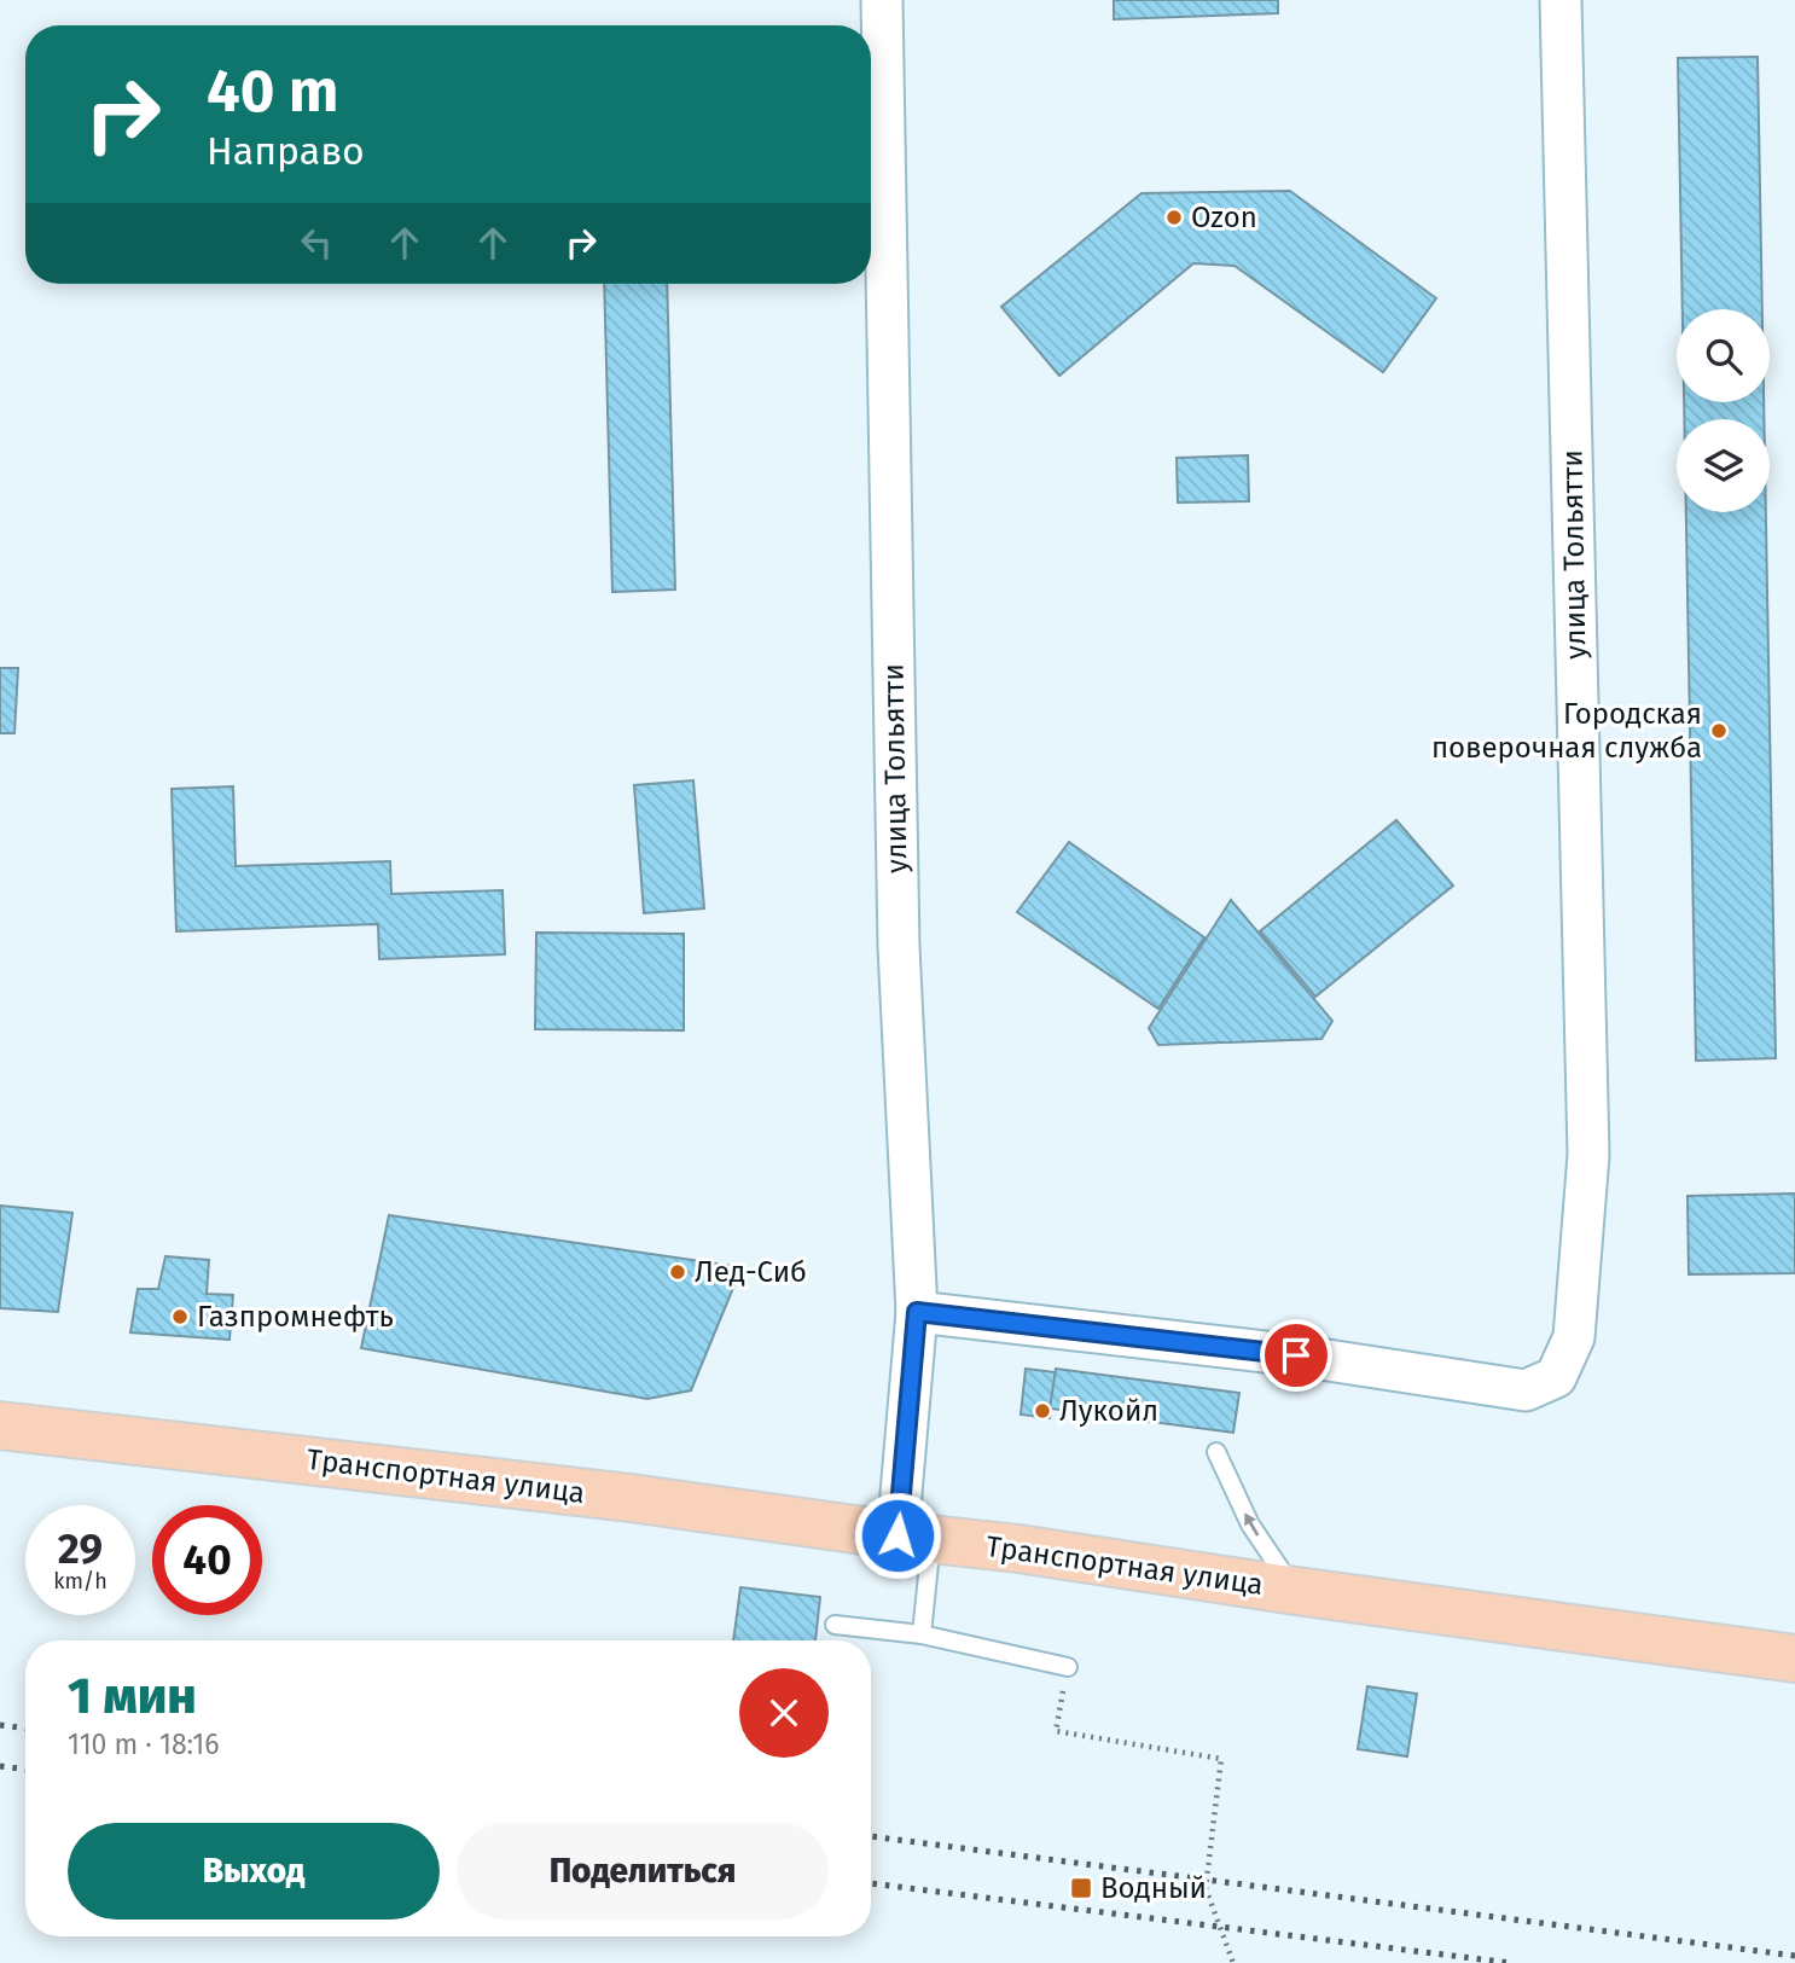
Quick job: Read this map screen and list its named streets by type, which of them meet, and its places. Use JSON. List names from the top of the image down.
{
  "streets": {
    "main road": ["Транспортная улица"],
    "street": ["улица Тольятти"]
  },
  "crossings": [
    ["улица Тольятти", "Транспортная улица"]
  ],
  "places": {
    "other": [
      "Ozon",
      "Городская поверочная служба",
      "Лед-Сиб",
      "Газпромнефть",
      "Лукойл"
    ],
    "transit": ["Водный"]
  },
  "page": {
    "turn": ["40 m", "Направо"],
    "speed": "29 km/h",
    "limit": "40",
    "heading": ["1 мин", "110 m · 18:16"],
    "buttons": ["Выход", "Поделиться"]
  }
}
